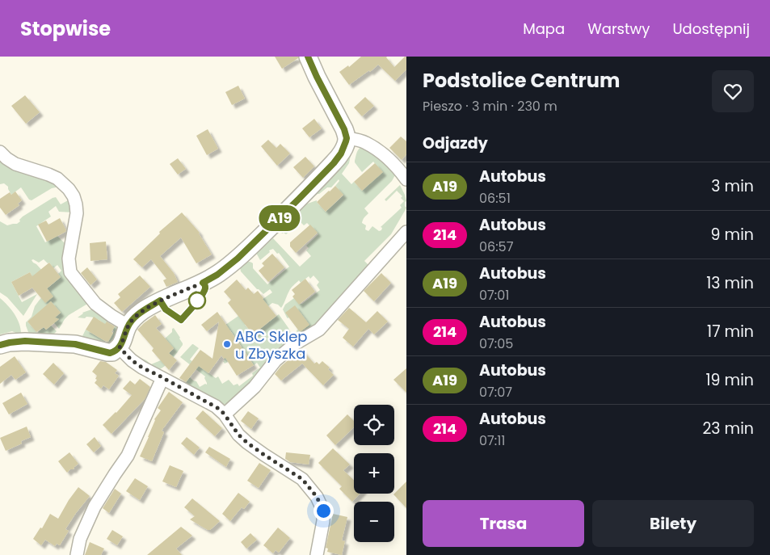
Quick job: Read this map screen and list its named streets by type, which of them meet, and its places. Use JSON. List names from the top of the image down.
{
  "places": ["ABC Sklep u Zbyszka"],
  "lines": ["bus line A19"],
  "page": {
    "header": "Stopwise",
    "nav": ["Mapa", "Warstwy", "Udostępnij"],
    "on_map": "A19",
    "heading": [
      ["Podstolice Centrum", "Pieszo · 3 min · 230 m"],
      "Odjazdy"
    ],
    "list": [
      {
        "mark": "A19",
        "name": "Autobus",
        "note": "06:51",
        "value": "3 min"
      },
      {
        "mark": "214",
        "name": "Autobus",
        "note": "06:57",
        "value": "9 min"
      },
      {
        "mark": "A19",
        "name": "Autobus",
        "note": "07:01",
        "value": "13 min"
      },
      {
        "mark": "214",
        "name": "Autobus",
        "note": "07:05",
        "value": "17 min"
      },
      {
        "mark": "A19",
        "name": "Autobus",
        "note": "07:07",
        "value": "19 min"
      },
      {
        "mark": "214",
        "name": "Autobus",
        "note": "07:11",
        "value": "23 min"
      }
    ],
    "map_buttons": ["+", "−"],
    "buttons": ["Trasa", "Bilety"]
  }
}
